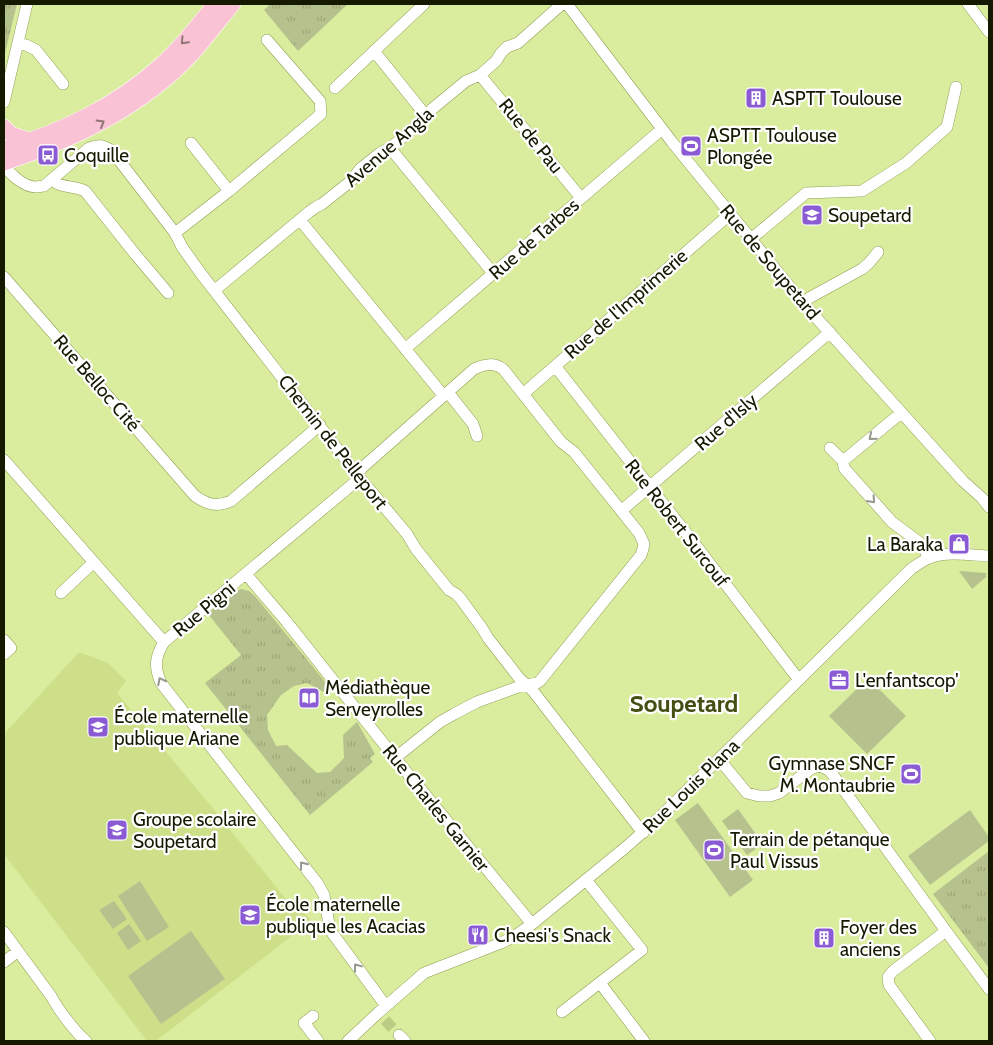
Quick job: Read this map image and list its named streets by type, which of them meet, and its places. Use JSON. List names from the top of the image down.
{
  "streets": {
    "street": [
      "Rue de Pau",
      "Avenue Angla",
      "Rue de Tarbes",
      "Rue de Soupetard",
      "Rue de l'Imprimerie",
      "Rue Belloc Cité",
      "Rue d'Isly",
      "Chemin de Pelleport",
      "Rue Robert Surcouf",
      "Rue Pigni",
      "Rue Louis Plana",
      "Rue Charles Garnier"
    ]
  },
  "crossings": [
    ["Rue de Pau", "Avenue Angla"],
    ["Rue de Pau", "Rue de Tarbes"],
    ["Avenue Angla", "Chemin de Pelleport"],
    ["Rue de Tarbes", "Rue de Soupetard"],
    ["Rue de Soupetard", "Rue de l'Imprimerie"],
    ["Rue de Soupetard", "Rue d'Isly"],
    ["Rue de l'Imprimerie", "Rue Robert Surcouf"],
    ["Rue de l'Imprimerie", "Rue Pigni"],
    ["Rue Belloc Cité", "Chemin de Pelleport"],
    ["Rue d'Isly", "Rue Robert Surcouf"],
    ["Rue d'Isly", "Rue Pigni"],
    ["Chemin de Pelleport", "Rue Pigni"],
    ["Chemin de Pelleport", "Rue Louis Plana"],
    ["Rue Robert Surcouf", "Rue Louis Plana"],
    ["Rue Pigni", "Rue Charles Garnier"],
    ["Rue Louis Plana", "Rue Charles Garnier"]
  ],
  "districts": ["Soupetard"],
  "places": {
    "building": ["ASPTT Toulouse", "Foyer des anciens"],
    "sports": ["ASPTT Toulouse Plongée", "Gymnase SNCF M. Montaubrie", "Terrain de pétanque Paul Vissus"],
    "bus stop": ["Coquille"],
    "school or university": [
      "Soupetard",
      "École maternelle publique Ariane",
      "Groupe scolaire Soupetard",
      "École maternelle publique les Acacias"
    ],
    "shop": ["La Baraka"],
    "office": ["L'enfantscop'"],
    "library": ["Médiathèque Serveyrolles"],
    "restaurant": ["Cheesi's Snack"]
  }
}
